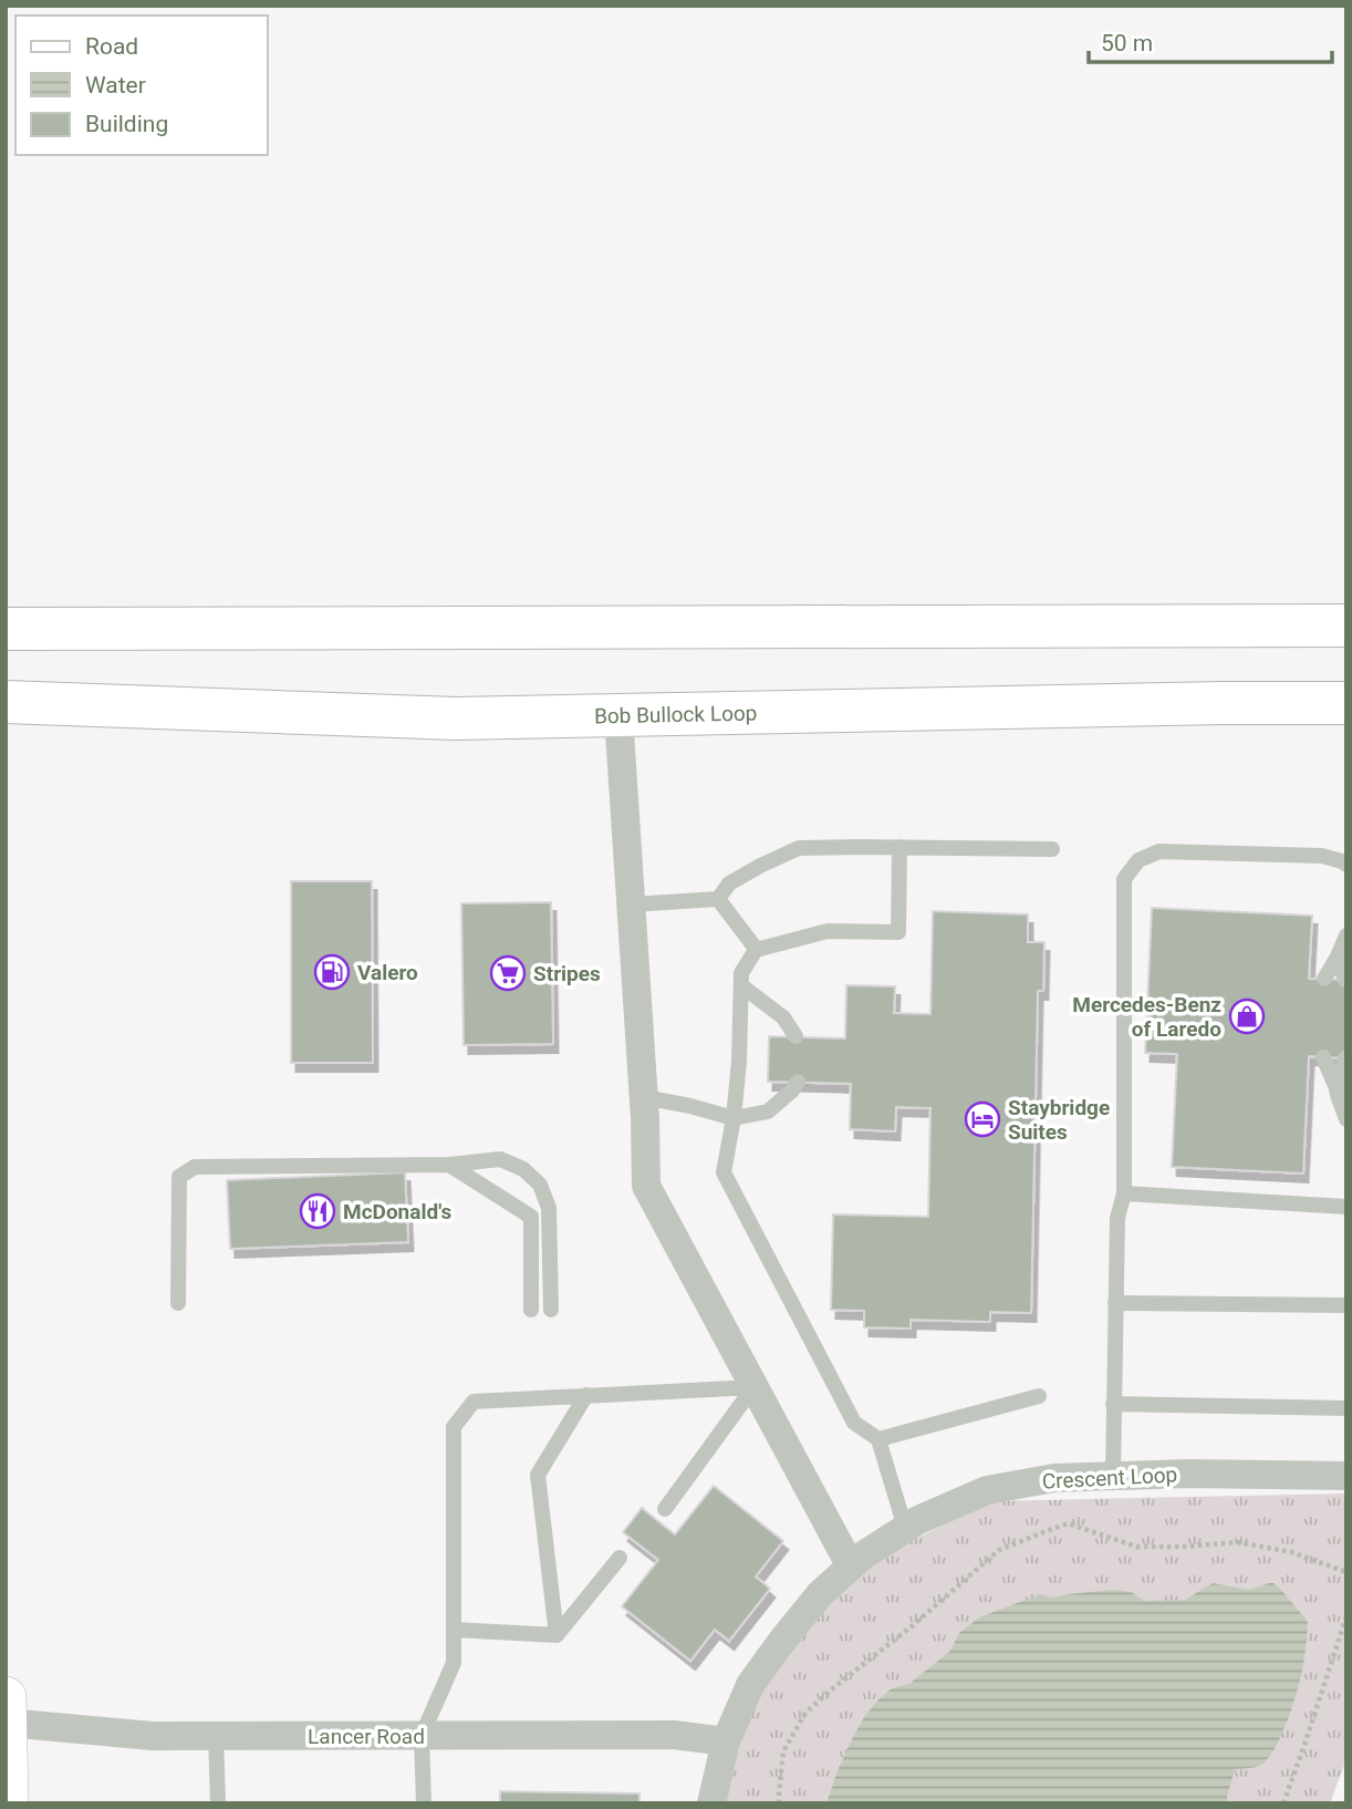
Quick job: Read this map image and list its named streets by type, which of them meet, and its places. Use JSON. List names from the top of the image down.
{
  "streets": {
    "highway": ["Bob Bullock Loop"],
    "street": ["Crescent Loop", "Lancer Road"]
  },
  "crossings": [
    ["Crescent Loop", "Lancer Road"]
  ],
  "places": {
    "fuel station": ["Valero"],
    "supermarket": ["Stripes"],
    "shop": ["Mercedes-Benz of Laredo"],
    "hotel": ["Staybridge Suites"],
    "restaurant": ["McDonald's"]
  },
  "legend": ["Road", "Water", "Building"],
  "scale_bar": "50 m"
}
